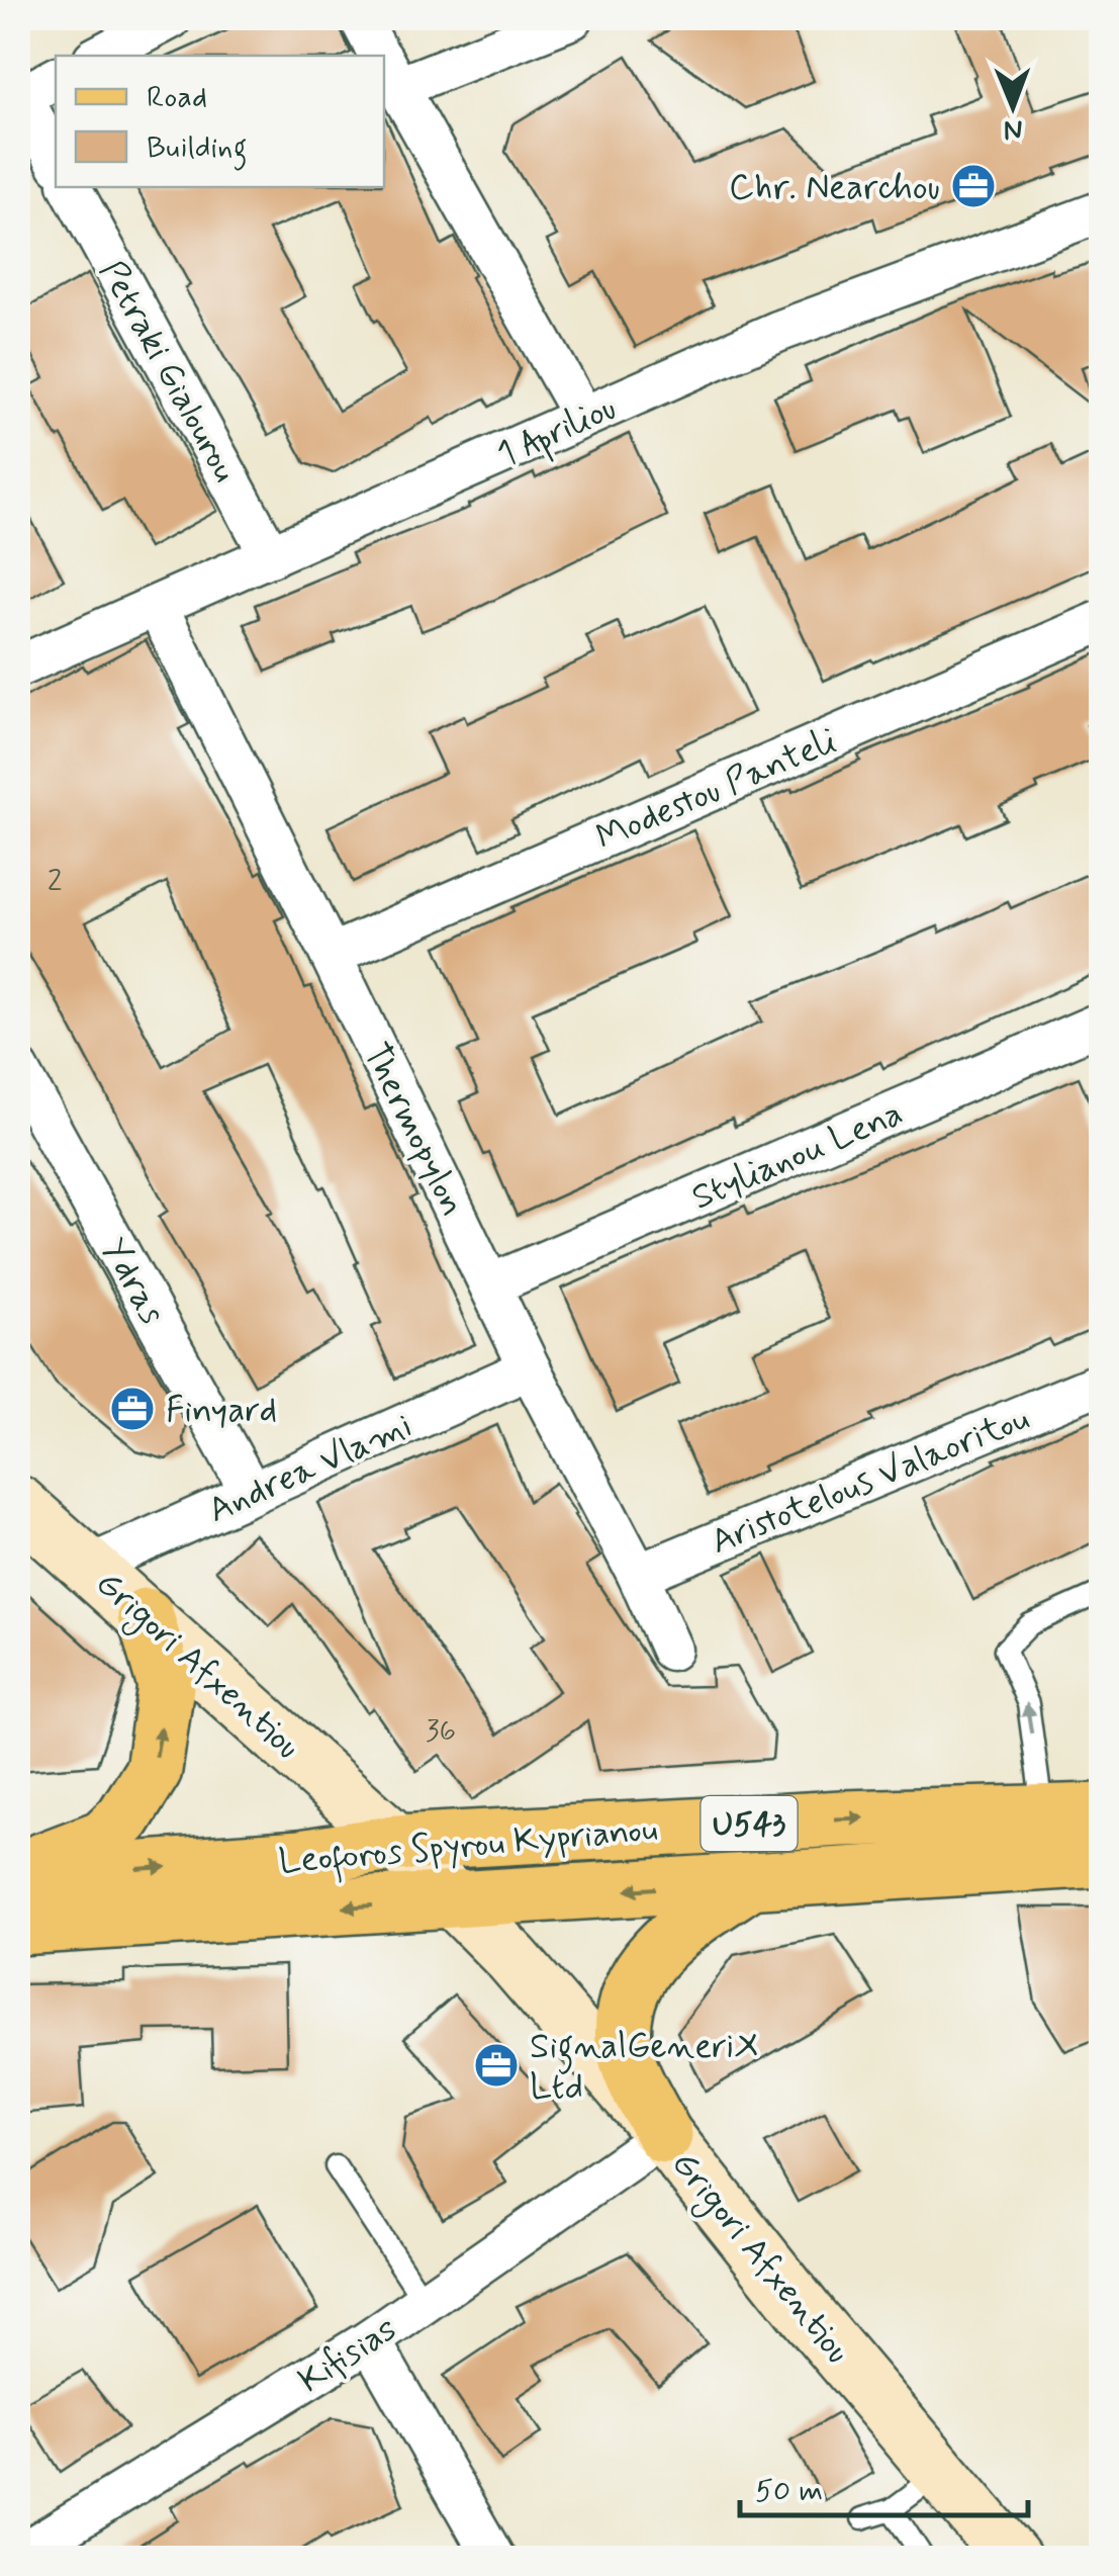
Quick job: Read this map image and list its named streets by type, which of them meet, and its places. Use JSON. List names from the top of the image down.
{
  "streets": {
    "main road": ["U543", "Leoforos Spyrou Kyprianou"],
    "street": [
      "Petraki Gialourou",
      "1 Apriliou",
      "Modestou Panteli",
      "Thermopylon",
      "Stylianou Lena",
      "Ydras",
      "Andrea Vlami",
      "Aristotelous Valaoritou",
      "Grigori Afxentiou",
      "Kifisias"
    ]
  },
  "crossings": [
    ["Petraki Gialourou", "1 Apriliou"],
    ["1 Apriliou", "Thermopylon"],
    ["Modestou Panteli", "Thermopylon"],
    ["Thermopylon", "Stylianou Lena"],
    ["Thermopylon", "Andrea Vlami"],
    ["Thermopylon", "Aristotelous Valaoritou"],
    ["Ydras", "Andrea Vlami"],
    ["Andrea Vlami", "Grigori Afxentiou"],
    ["Grigori Afxentiou", "Leoforos Spyrou Kyprianou"],
    ["Grigori Afxentiou", "Kifisias"]
  ],
  "places": {
    "office": ["Chr. Nearchou", "Finyard", "SignalGeneriX Ltd"]
  },
  "house_numbers": ["2", "36"],
  "legend": ["Road", "Building"],
  "scale_bar": "50 m",
  "north": "bottom"
}
